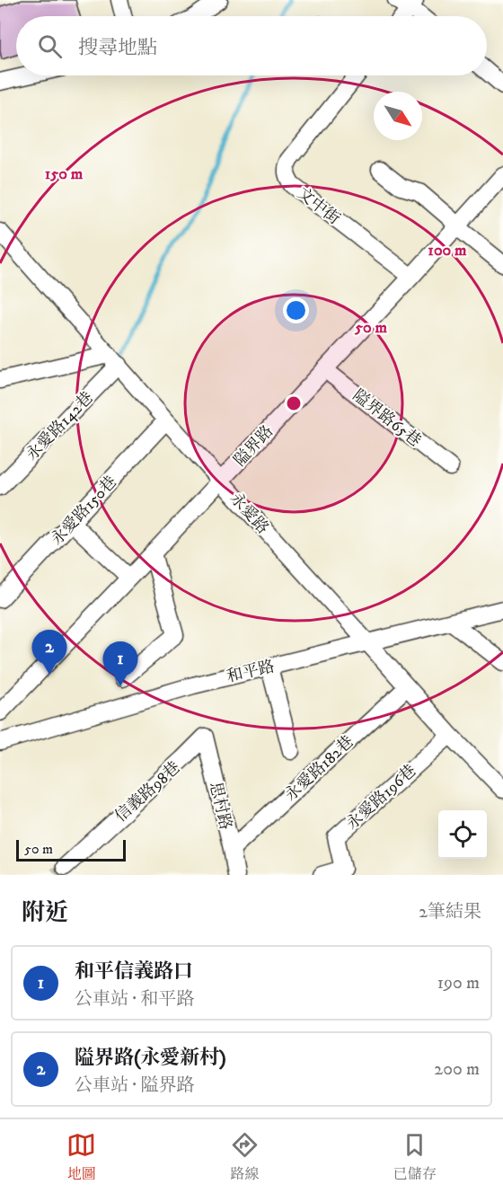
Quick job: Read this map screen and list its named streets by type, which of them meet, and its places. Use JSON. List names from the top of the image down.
{
  "streets": {
    "street": [
      "文中街",
      "隘界路65巷",
      "永愛路142巷",
      "隘界路",
      "永愛路150巷",
      "永愛路",
      "和平路",
      "永愛路182巷",
      "信義路98巷",
      "永愛路196巷",
      "思村路"
    ]
  },
  "crossings": [
    ["文中街", "隘界路"],
    ["隘界路65巷", "隘界路"],
    ["永愛路142巷", "永愛路"],
    ["隘界路", "永愛路"],
    ["永愛路150巷", "永愛路"],
    ["永愛路", "和平路"],
    ["永愛路", "永愛路182巷"],
    ["永愛路", "永愛路196巷"],
    ["永愛路182巷", "思村路"],
    ["信義路98巷", "思村路"]
  ],
  "scale_bar": "50 m",
  "north": "bottom right",
  "page": {
    "search": "搜尋地點",
    "pins": ["2", "1"],
    "scale": "50 m",
    "heading": ["附近", "2筆結果"],
    "list": [
      {
        "mark": "1",
        "name": "和平信義路口",
        "note": "公車站 · 和平路",
        "value": "190 m"
      },
      {
        "mark": "2",
        "name": "隘界路(永愛新村)",
        "note": "公車站 · 隘界路",
        "value": "200 m"
      }
    ],
    "nav": ["地圖", "路線", "已儲存"]
  },
  "rings": ["150 m", "100 m", "50 m"]
}
